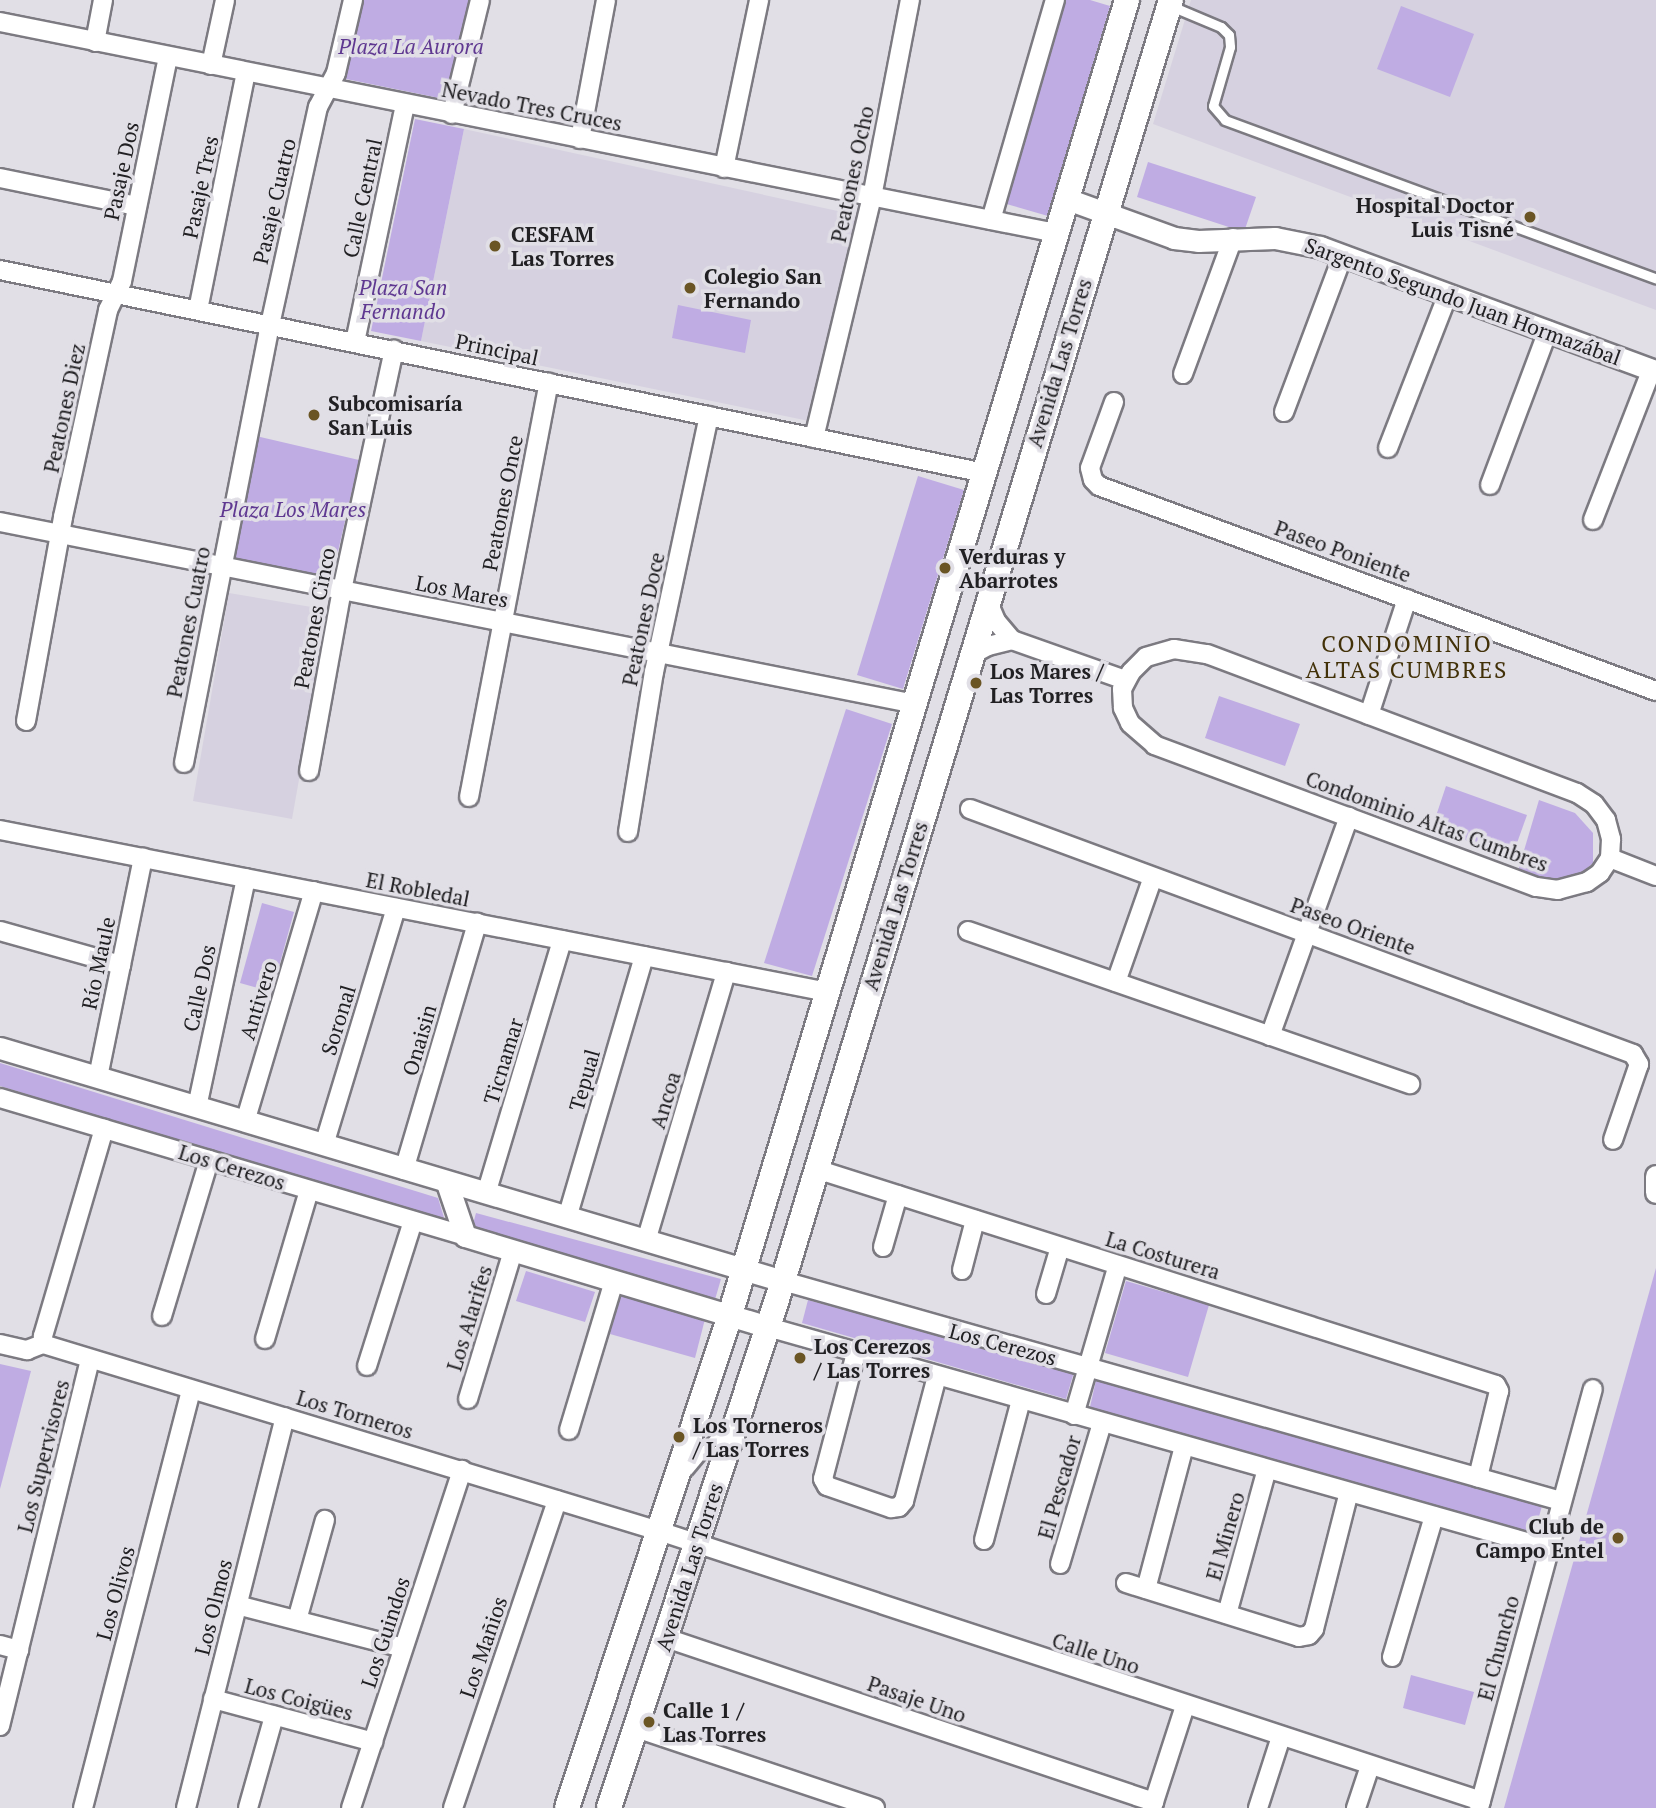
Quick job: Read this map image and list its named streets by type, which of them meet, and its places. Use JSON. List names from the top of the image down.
{
  "streets": {
    "main road": ["Avenida Las Torres"],
    "street": [
      "Nevado Tres Cruces",
      "Pasaje Dos",
      "Peatones Ocho",
      "Pasaje Tres",
      "Calle Central",
      "Pasaje Cuatro",
      "Sargento Segundo Juan Hormazábal",
      "Principal",
      "Peatones Diez",
      "Peatones Once",
      "Paseo Poniente",
      "Los Mares",
      "Peatones Cinco",
      "Peatones Doce",
      "Peatones Cuatro",
      "Condominio Altas Cumbres",
      "El Robledal",
      "Paseo Oriente",
      "Río Maule",
      "Calle Dos",
      "Antivero",
      "Soronal",
      "Onaisin",
      "Ticnamar",
      "Tepual",
      "Ancoa",
      "Los Cerezos",
      "La Costurera",
      "Los Alarifes",
      "Los Torneros",
      "Los Supervisores",
      "El Pescador",
      "El Minero",
      "Los Olivos",
      "Los Olmos",
      "Los Guindos",
      "Los Mañios",
      "El Chuncho",
      "Calle Uno",
      "Los Coigües",
      "Pasaje Uno"
    ]
  },
  "crossings": [
    ["Nevado Tres Cruces", "Pasaje Dos"],
    ["Nevado Tres Cruces", "Peatones Ocho"],
    ["Nevado Tres Cruces", "Pasaje Tres"],
    ["Nevado Tres Cruces", "Calle Central"],
    ["Nevado Tres Cruces", "Pasaje Cuatro"],
    ["Nevado Tres Cruces", "Avenida Las Torres"],
    ["Pasaje Dos", "Principal"],
    ["Pasaje Dos", "Peatones Diez"],
    ["Peatones Ocho", "Principal"],
    ["Pasaje Tres", "Principal"],
    ["Calle Central", "Principal"],
    ["Pasaje Cuatro", "Principal"],
    ["Pasaje Cuatro", "Peatones Cuatro"],
    ["Sargento Segundo Juan Hormazábal", "Avenida Las Torres"],
    ["Principal", "Avenida Las Torres"],
    ["Principal", "Peatones Diez"],
    ["Principal", "Peatones Once"],
    ["Principal", "Peatones Cinco"],
    ["Principal", "Peatones Doce"],
    ["Principal", "Peatones Cuatro"],
    ["Avenida Las Torres", "Los Mares"],
    ["Avenida Las Torres", "El Robledal"],
    ["Avenida Las Torres", "Los Cerezos"],
    ["Avenida Las Torres", "La Costurera"],
    ["Avenida Las Torres", "Los Torneros"],
    ["Avenida Las Torres", "Calle Uno"],
    ["Avenida Las Torres", "Pasaje Uno"],
    ["Peatones Diez", "Los Mares"],
    ["Peatones Once", "Los Mares"],
    ["Los Mares", "Peatones Cinco"],
    ["Los Mares", "Peatones Doce"],
    ["Los Mares", "Peatones Cuatro"],
    ["El Robledal", "Río Maule"],
    ["El Robledal", "Calle Dos"],
    ["El Robledal", "Antivero"],
    ["El Robledal", "Soronal"],
    ["El Robledal", "Onaisin"],
    ["El Robledal", "Ticnamar"],
    ["El Robledal", "Tepual"],
    ["El Robledal", "Ancoa"],
    ["Río Maule", "Los Cerezos"],
    ["Calle Dos", "Los Cerezos"],
    ["Antivero", "Los Cerezos"],
    ["Soronal", "Los Cerezos"],
    ["Onaisin", "Los Cerezos"],
    ["Ticnamar", "Los Cerezos"],
    ["Tepual", "Los Cerezos"],
    ["Ancoa", "Los Cerezos"],
    ["Los Cerezos", "La Costurera"],
    ["Los Cerezos", "Los Alarifes"],
    ["Los Cerezos", "El Pescador"],
    ["Los Cerezos", "El Minero"],
    ["Los Cerezos", "El Chuncho"],
    ["Los Torneros", "Los Supervisores"],
    ["Los Torneros", "Los Olivos"],
    ["Los Torneros", "Los Olmos"],
    ["Los Torneros", "Los Guindos"],
    ["Los Torneros", "Los Mañios"],
    ["Los Torneros", "Calle Uno"],
    ["Los Olmos", "Los Coigües"],
    ["Los Guindos", "Los Coigües"],
    ["El Chuncho", "Calle Uno"]
  ],
  "districts": ["CONDOMINIO ALTAS CUMBRES"],
  "parks": ["Plaza La Aurora", "Plaza San Fernando", "Plaza Los Mares"],
  "places": [
    "Hospital Doctor Luis Tisné",
    "CESFAM Las Torres",
    "Colegio San Fernando",
    "Subcomisaría San Luis",
    "Verduras y Abarrotes",
    "Los Mares / Las Torres",
    "Los Cerezos / Las Torres",
    "Los Torneros / Las Torres",
    "Club de Campo Entel",
    "Calle 1 / Las Torres"
  ]
}
